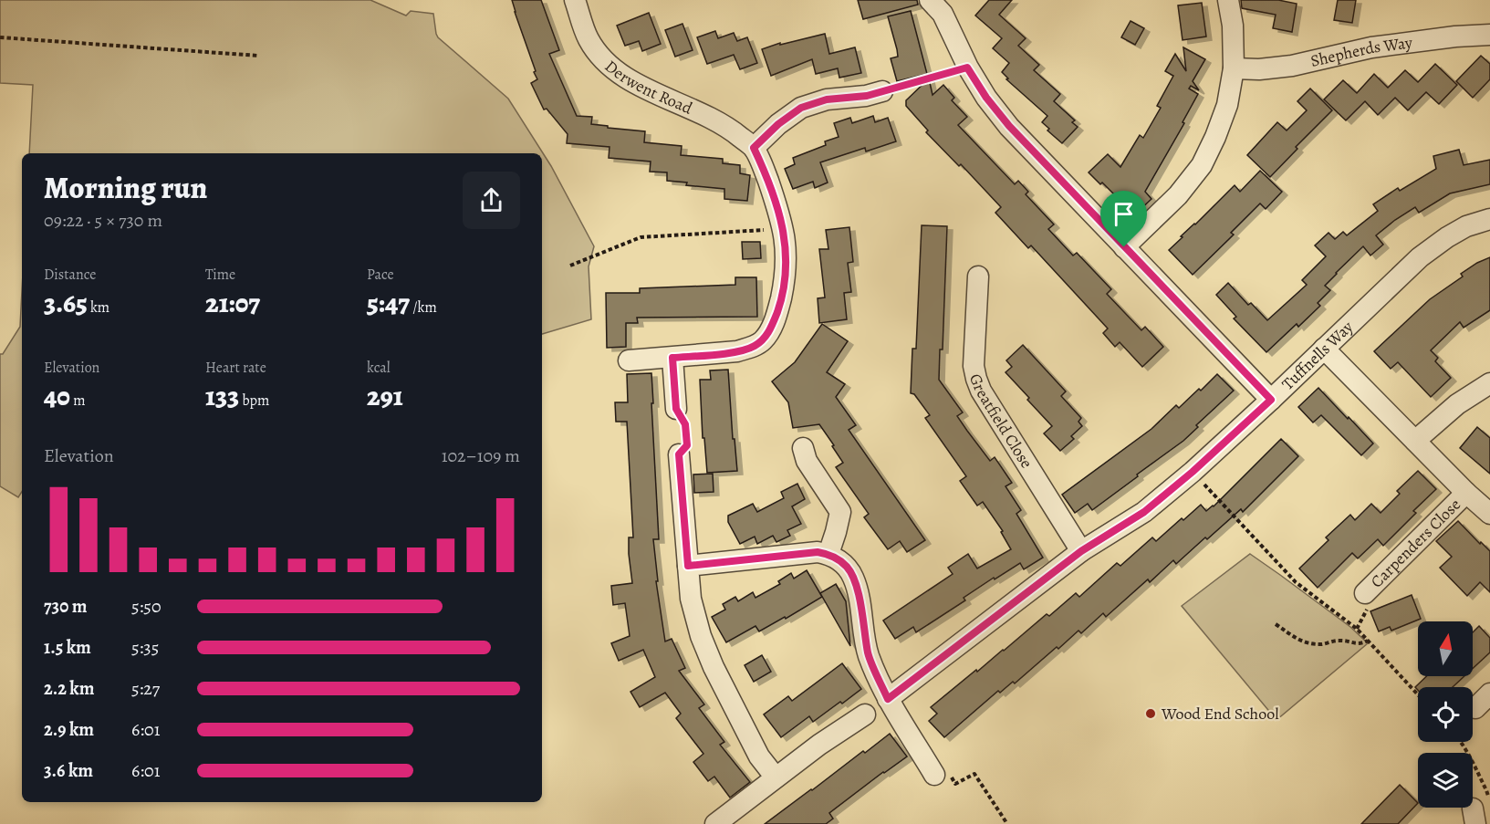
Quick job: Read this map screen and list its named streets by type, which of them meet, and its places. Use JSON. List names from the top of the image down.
{
  "streets": {
    "street": [
      "Shepherds Way",
      "Derwent Road",
      "Tuffnells Way",
      "Greatfield Close",
      "Carpenders Close"
    ]
  },
  "crossings": [
    ["Tuffnells Way", "Greatfield Close"],
    ["Tuffnells Way", "Carpenders Close"]
  ],
  "places": ["Wood End School"],
  "north": "top",
  "page": {
    "heading": ["Morning run", "09:22 · 5 × 730 m"],
    "stats": [
      ["Distance", "3.65 km"],
      ["Time", "21:07"],
      ["Pace", "5:47 /km"],
      ["Elevation", "40 m"],
      ["Heart rate", "133 bpm"],
      ["kcal", "291"]
    ],
    "chart": ["Elevation", "102–109 m"],
    "list": [
      {
        "name": "730 m",
        "note": "5:50"
      },
      {
        "name": "1.5 km",
        "note": "5:35"
      },
      {
        "name": "2.2 km",
        "note": "5:27"
      },
      {
        "name": "2.9 km",
        "note": "6:01"
      },
      {
        "name": "3.6 km",
        "note": "6:01"
      }
    ]
  }
}
